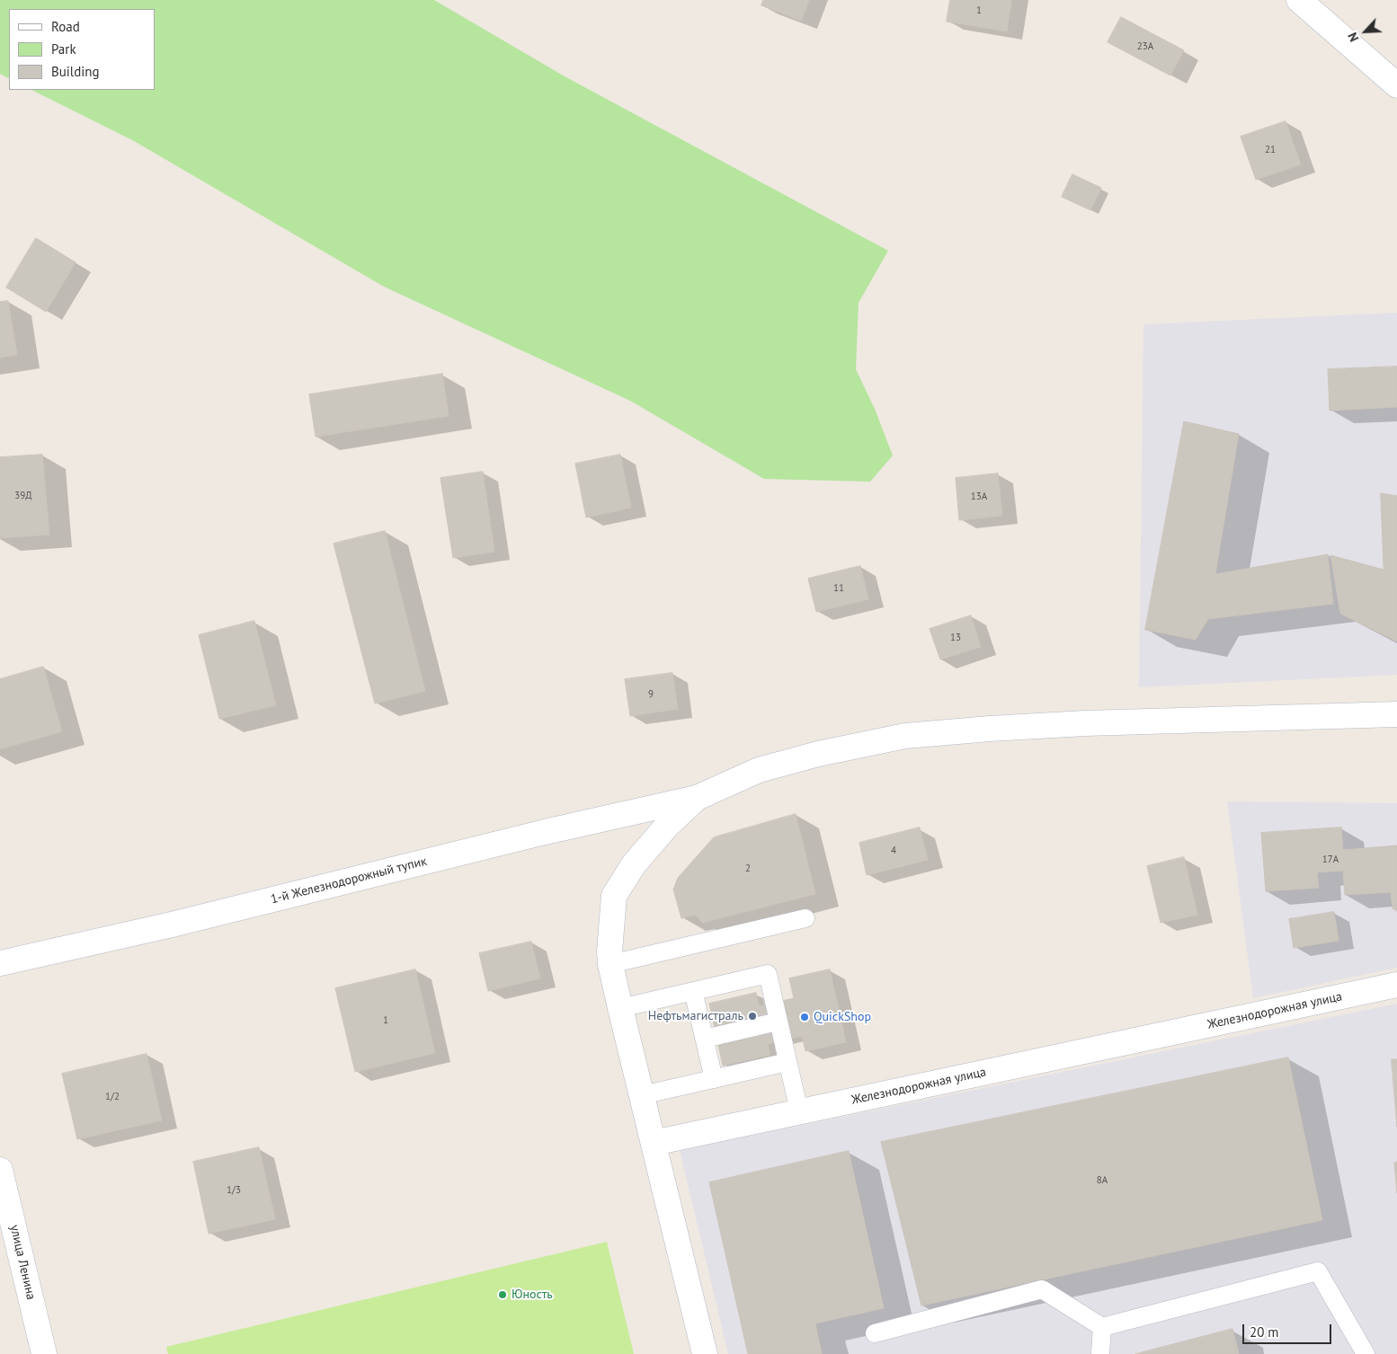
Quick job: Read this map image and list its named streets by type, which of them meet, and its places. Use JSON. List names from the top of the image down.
{
  "streets": {
    "street": ["1-й Железнодорожный тупик", "Железнодорожная улица", "улица Ленина"]
  },
  "places": ["Нефтьмагистраль", "QuickShop", "Юность"],
  "house_numbers": [
    "1",
    "23А",
    "21",
    "39Д",
    "13А",
    "11",
    "13",
    "9",
    "4",
    "17А",
    "2",
    "1",
    "1/2",
    "8А",
    "1/3"
  ],
  "legend": ["Road", "Park", "Building"],
  "scale_bar": "20 m",
  "north": "bottom left"
}
